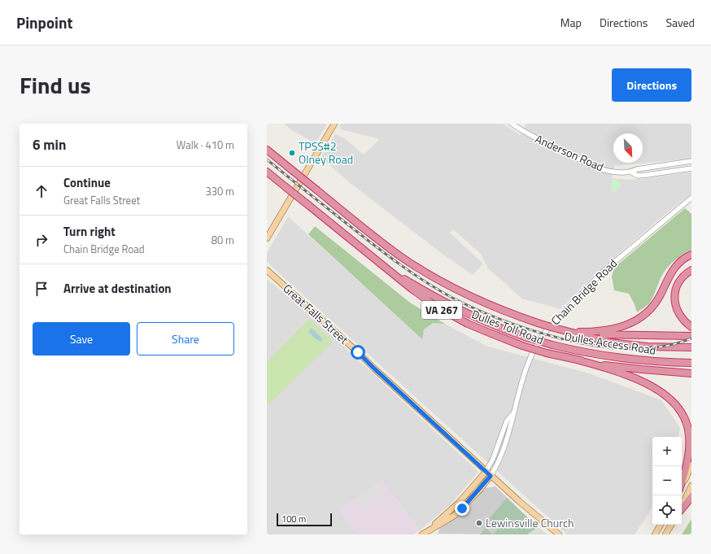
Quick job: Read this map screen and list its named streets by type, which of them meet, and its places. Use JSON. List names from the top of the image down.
{
  "streets": {
    "highway": ["VA 267", "Dulles Toll Road", "Dulles Access Road"],
    "main road": ["Chain Bridge Road", "Great Falls Street"],
    "street": ["Anderson Road"]
  },
  "crossings": [
    ["Chain Bridge Road", "Great Falls Street"],
    ["Dulles Toll Road", "Dulles Access Road"]
  ],
  "places": ["TPSS#2 Olney Road", "Lewinsville Church"],
  "scale_bar": "100 m",
  "north": "bottom right",
  "page": {
    "header": "Pinpoint",
    "nav": ["Map", "Directions", "Saved"],
    "title": "Find us",
    "buttons": [
      "Directions",
      ["Save", "Share"]
    ],
    "heading": ["6 min", "Walk · 410 m"],
    "list": [
      ["Continue", "Great Falls Street", "330 m"],
      ["Turn right", "Chain Bridge Road", "80 m"],
      "Arrive at destination"
    ],
    "map_buttons": ["+", "−"],
    "scale": "100 m"
  }
}
